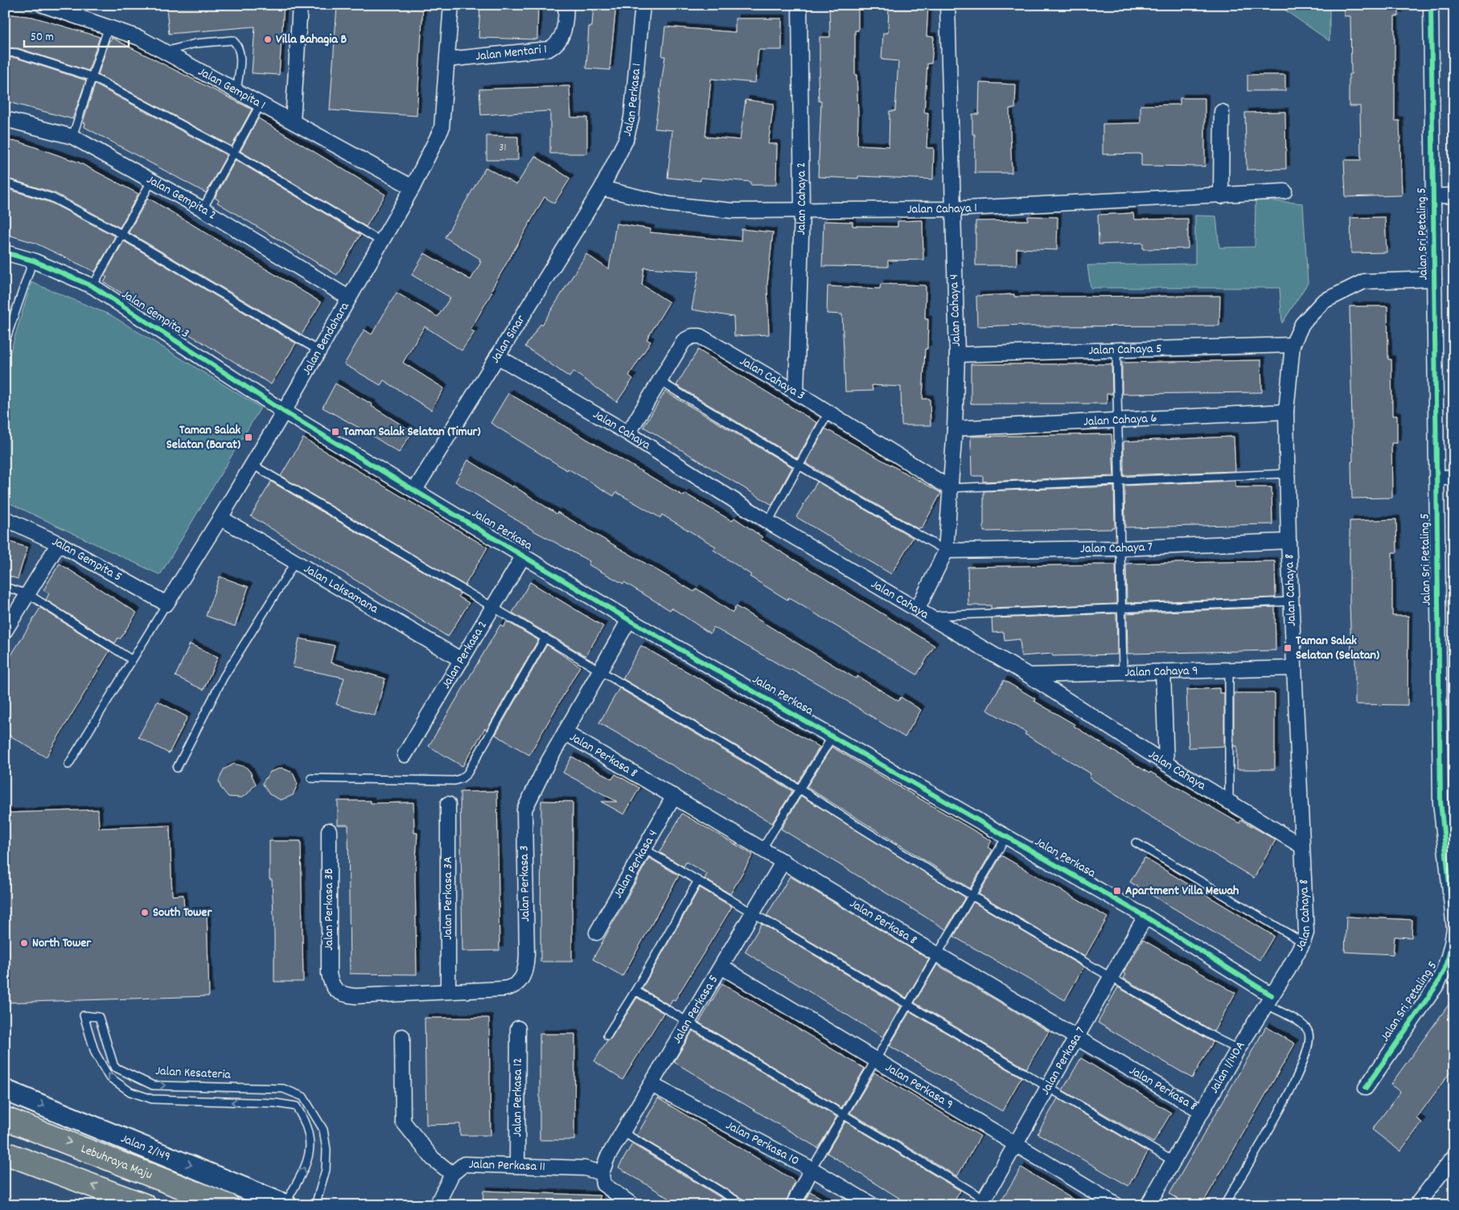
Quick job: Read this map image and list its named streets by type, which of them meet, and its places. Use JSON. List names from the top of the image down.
{
  "streets": {
    "highway": ["Lebuhraya Maju"],
    "main road": ["Jalan 2/149"],
    "street": [
      "Jalan Mentari 1",
      "Jalan Gempita 1",
      "Jalan Perkasa 1",
      "Jalan Gempita 2",
      "Jalan Cahaya 2",
      "Jalan Cahaya 1",
      "Jalan Sri Petaling 5",
      "Jalan Cahaya 4",
      "Jalan Gempita 3",
      "Jalan Bendahara",
      "Jalan Sinar",
      "Jalan Cahaya 5",
      "Jalan Cahaya 3",
      "Jalan Cahaya 6",
      "Jalan Cahaya",
      "Jalan Perkasa",
      "Jalan Cahaya 7",
      "Jalan Gempita 5",
      "Jalan Laksamana",
      "Jalan Cahaya 8",
      "Jalan Perkasa 2",
      "Jalan Cahaya 9",
      "Jalan Perkasa 8",
      "Jalan Perkasa 4",
      "Jalan Perkasa 3",
      "Jalan Perkasa 3A",
      "Jalan Perkasa 3B",
      "Jalan Perkasa 5",
      "Jalan Perkasa 7",
      "Jalan 1/140A",
      "Jalan Perkasa 9",
      "Jalan Perkasa 12",
      "Jalan Perkasa 10",
      "Jalan Perkasa 11"
    ],
    "lane": ["Jalan Kesateria"]
  },
  "crossings": [
    ["Jalan Mentari 1", "Jalan Bendahara"],
    ["Jalan Gempita 1", "Jalan Bendahara"],
    ["Jalan Perkasa 1", "Jalan Cahaya 1"],
    ["Jalan Perkasa 1", "Jalan Sinar"],
    ["Jalan Gempita 2", "Jalan Bendahara"],
    ["Jalan Cahaya 2", "Jalan Cahaya 1"],
    ["Jalan Cahaya 2", "Jalan Cahaya 3"],
    ["Jalan Cahaya 1", "Jalan Cahaya 4"],
    ["Jalan Cahaya 1", "Jalan Sinar"],
    ["Jalan Sri Petaling 5", "Jalan Cahaya 8"],
    ["Jalan Cahaya 4", "Jalan Cahaya 5"],
    ["Jalan Cahaya 4", "Jalan Cahaya 3"],
    ["Jalan Cahaya 4", "Jalan Cahaya 6"],
    ["Jalan Cahaya 4", "Jalan Cahaya"],
    ["Jalan Cahaya 4", "Jalan Cahaya 7"],
    ["Jalan Gempita 3", "Jalan Bendahara"],
    ["Jalan Gempita 3", "Jalan Perkasa"],
    ["Jalan Bendahara", "Jalan Perkasa"],
    ["Jalan Bendahara", "Jalan Gempita 5"],
    ["Jalan Bendahara", "Jalan Laksamana"],
    ["Jalan Sinar", "Jalan Cahaya"],
    ["Jalan Sinar", "Jalan Perkasa"],
    ["Jalan Cahaya 5", "Jalan Cahaya 8"],
    ["Jalan Cahaya 3", "Jalan Cahaya"],
    ["Jalan Cahaya 6", "Jalan Cahaya 8"],
    ["Jalan Cahaya", "Jalan Cahaya 8"],
    ["Jalan Cahaya", "Jalan Cahaya 9"],
    ["Jalan Perkasa", "Jalan Cahaya 8"],
    ["Jalan Perkasa", "Jalan Perkasa 2"],
    ["Jalan Perkasa", "Jalan Perkasa 3"],
    ["Jalan Perkasa", "Jalan Perkasa 7"],
    ["Jalan Perkasa", "Jalan 1/140A"],
    ["Jalan Cahaya 7", "Jalan Cahaya 8"],
    ["Jalan Laksamana", "Jalan Perkasa 2"],
    ["Jalan Cahaya 8", "Jalan Cahaya 9"],
    ["Jalan Cahaya 8", "Jalan 1/140A"],
    ["Jalan Perkasa 8", "Jalan Perkasa 4"],
    ["Jalan Perkasa 8", "Jalan Perkasa 3"],
    ["Jalan Perkasa 8", "Jalan Perkasa 5"],
    ["Jalan Perkasa 8", "Jalan Perkasa 7"],
    ["Jalan Perkasa 8", "Jalan 1/140A"],
    ["Jalan Perkasa 3", "Jalan Perkasa 3A"],
    ["Jalan Perkasa 3", "Jalan Perkasa 3B"],
    ["Jalan Perkasa 5", "Jalan Perkasa 9"],
    ["Jalan Perkasa 5", "Jalan Perkasa 10"],
    ["Jalan Perkasa 5", "Jalan Perkasa 11"],
    ["Jalan Perkasa 7", "Jalan Perkasa 9"],
    ["Jalan Kesateria", "Jalan 2/149"],
    ["Jalan Perkasa 12", "Jalan Perkasa 11"]
  ],
  "one_way": ["Jalan 2/149"],
  "places": {
    "other": ["Villa Bahagia B", "South Tower", "North Tower"],
    "transit": [
      "Taman Salak Selatan (Timur)",
      "Taman Salak Selatan (Barat)",
      "Taman Salak Selatan (Selatan)",
      "Apartment Villa Mewah"
    ]
  },
  "house_numbers": ["31"],
  "scale_bar": "50 m"
}
